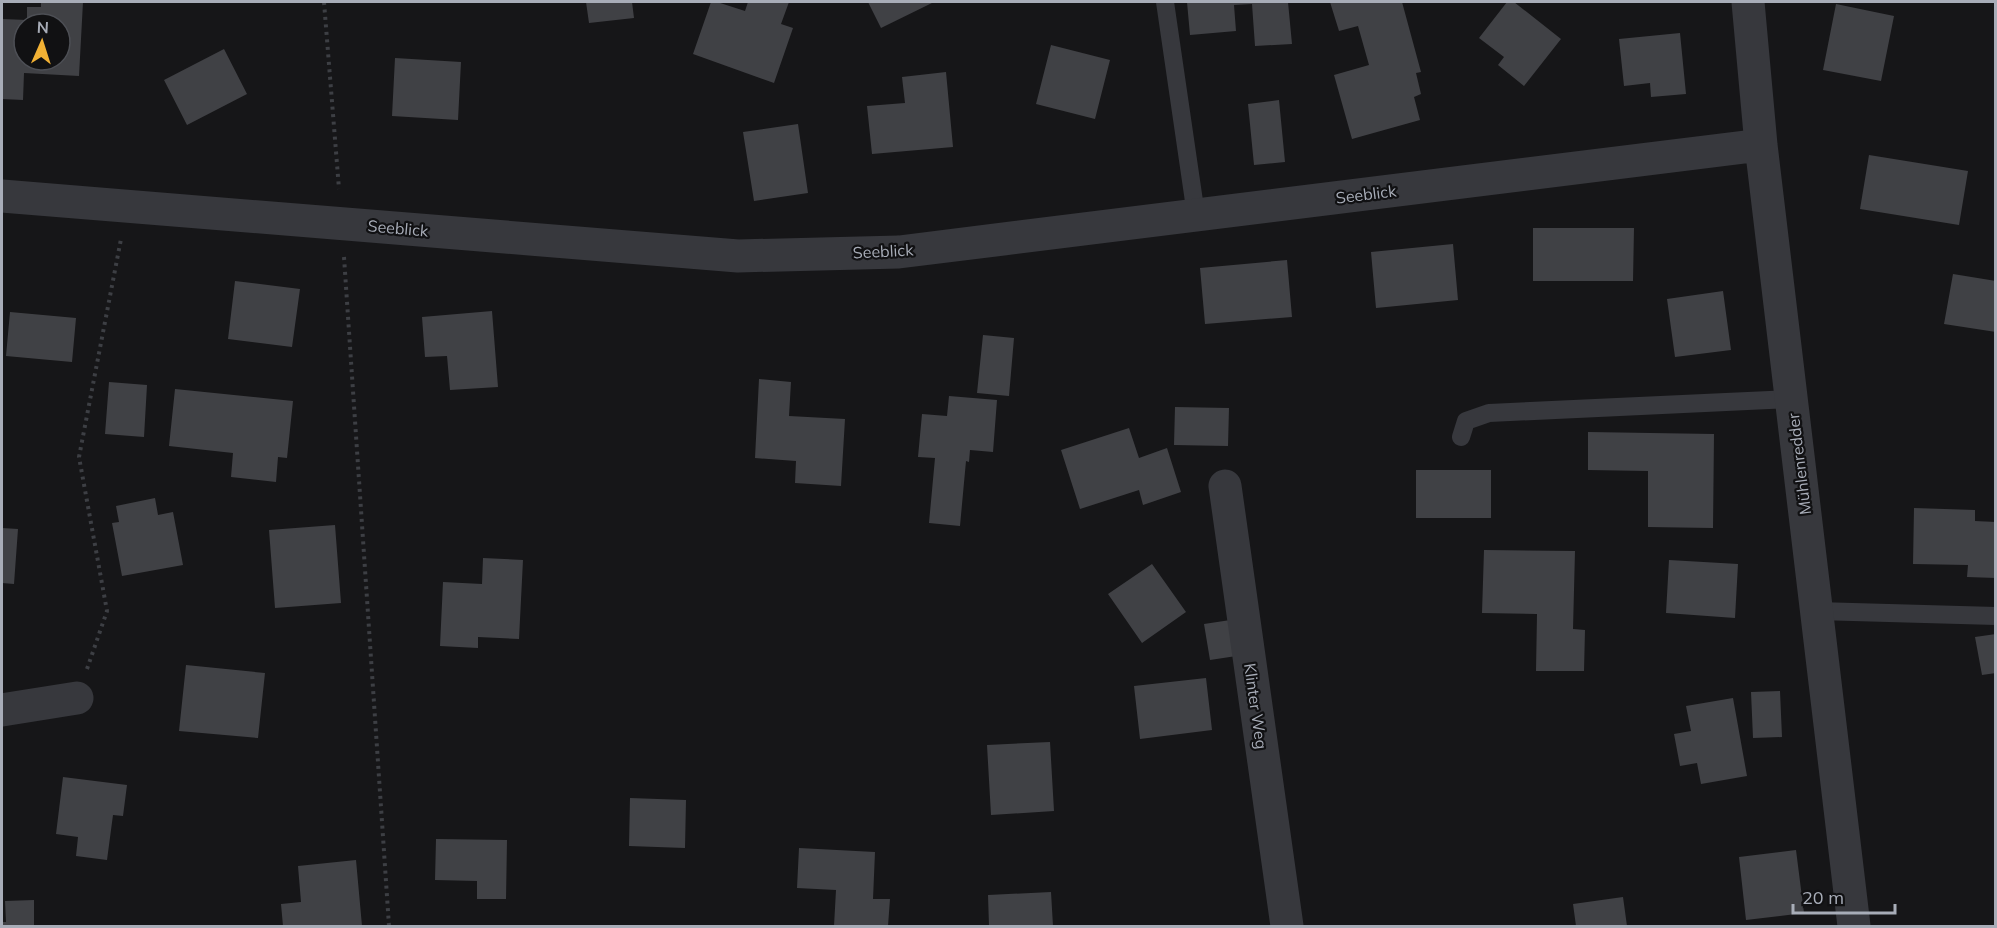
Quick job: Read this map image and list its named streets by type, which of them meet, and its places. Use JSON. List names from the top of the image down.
{
  "streets": {
    "street": ["Seeblick", "Mühlenredder", "Klinter Weg"]
  },
  "crossings": [
    ["Seeblick", "Mühlenredder"]
  ],
  "scale_bar": "20 m",
  "north": "top"
}
